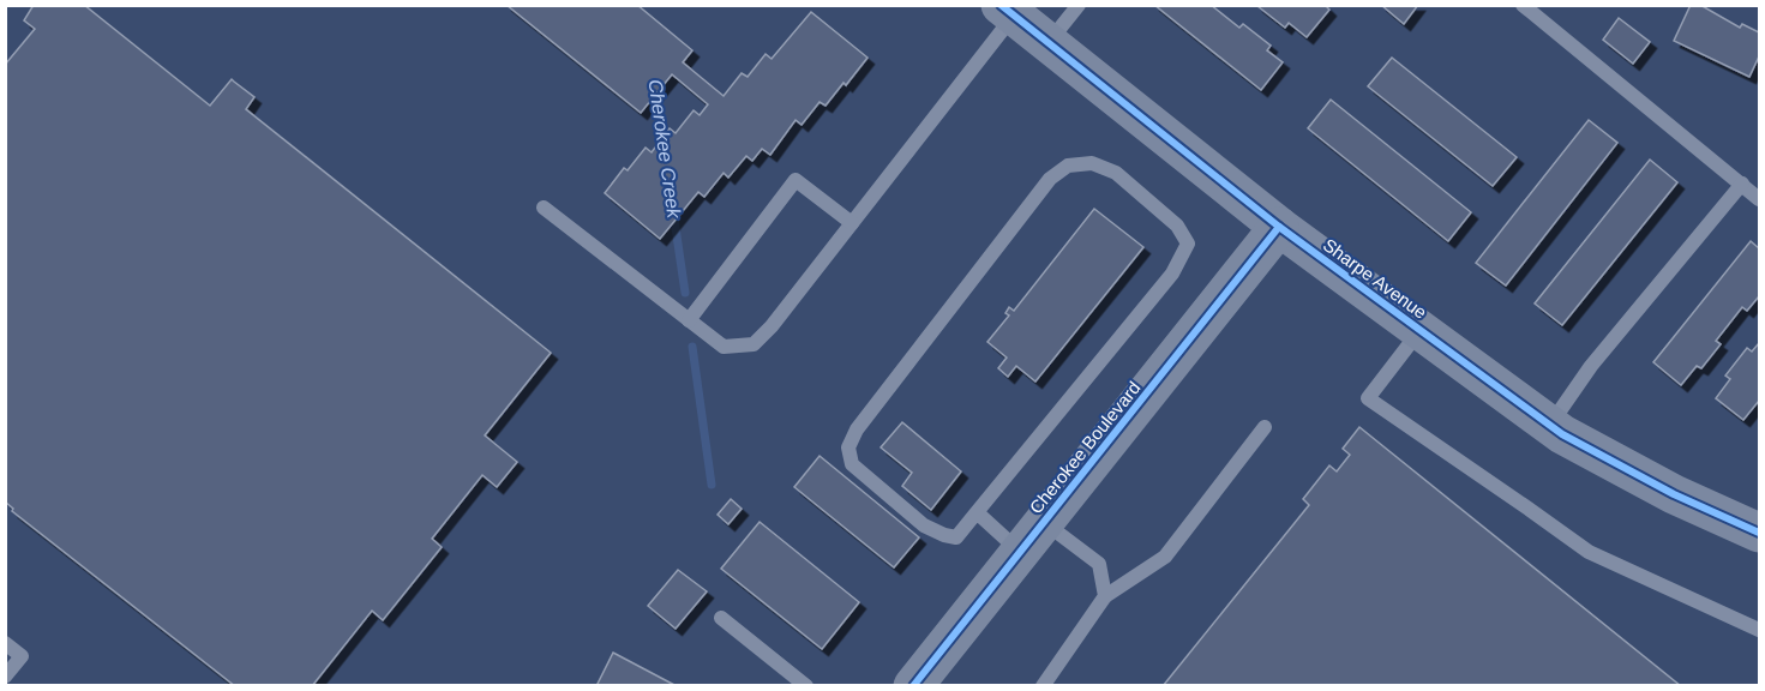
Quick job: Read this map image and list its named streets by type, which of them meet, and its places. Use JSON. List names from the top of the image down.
{
  "streets": {
    "street": ["Sharpe Avenue", "Cherokee Boulevard"]
  },
  "crossings": [
    ["Sharpe Avenue", "Cherokee Boulevard"]
  ],
  "water": ["Cherokee Creek"]
}
